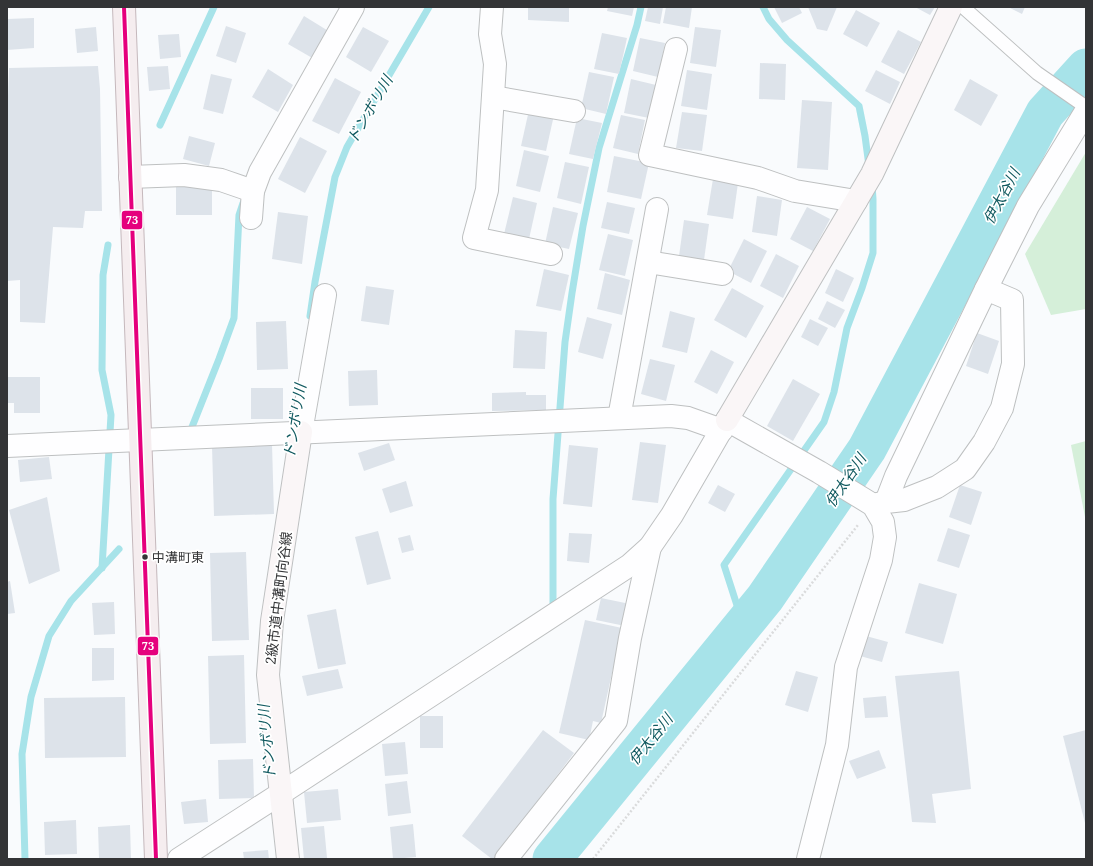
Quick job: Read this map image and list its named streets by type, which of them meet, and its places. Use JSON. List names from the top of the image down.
{
  "streets": {
    "street": ["2級市道中溝町向谷線"]
  },
  "water": ["ドンボリ川", "伊太谷川"],
  "places": ["中溝町東"],
  "lines": ["transit line 73"]
}
